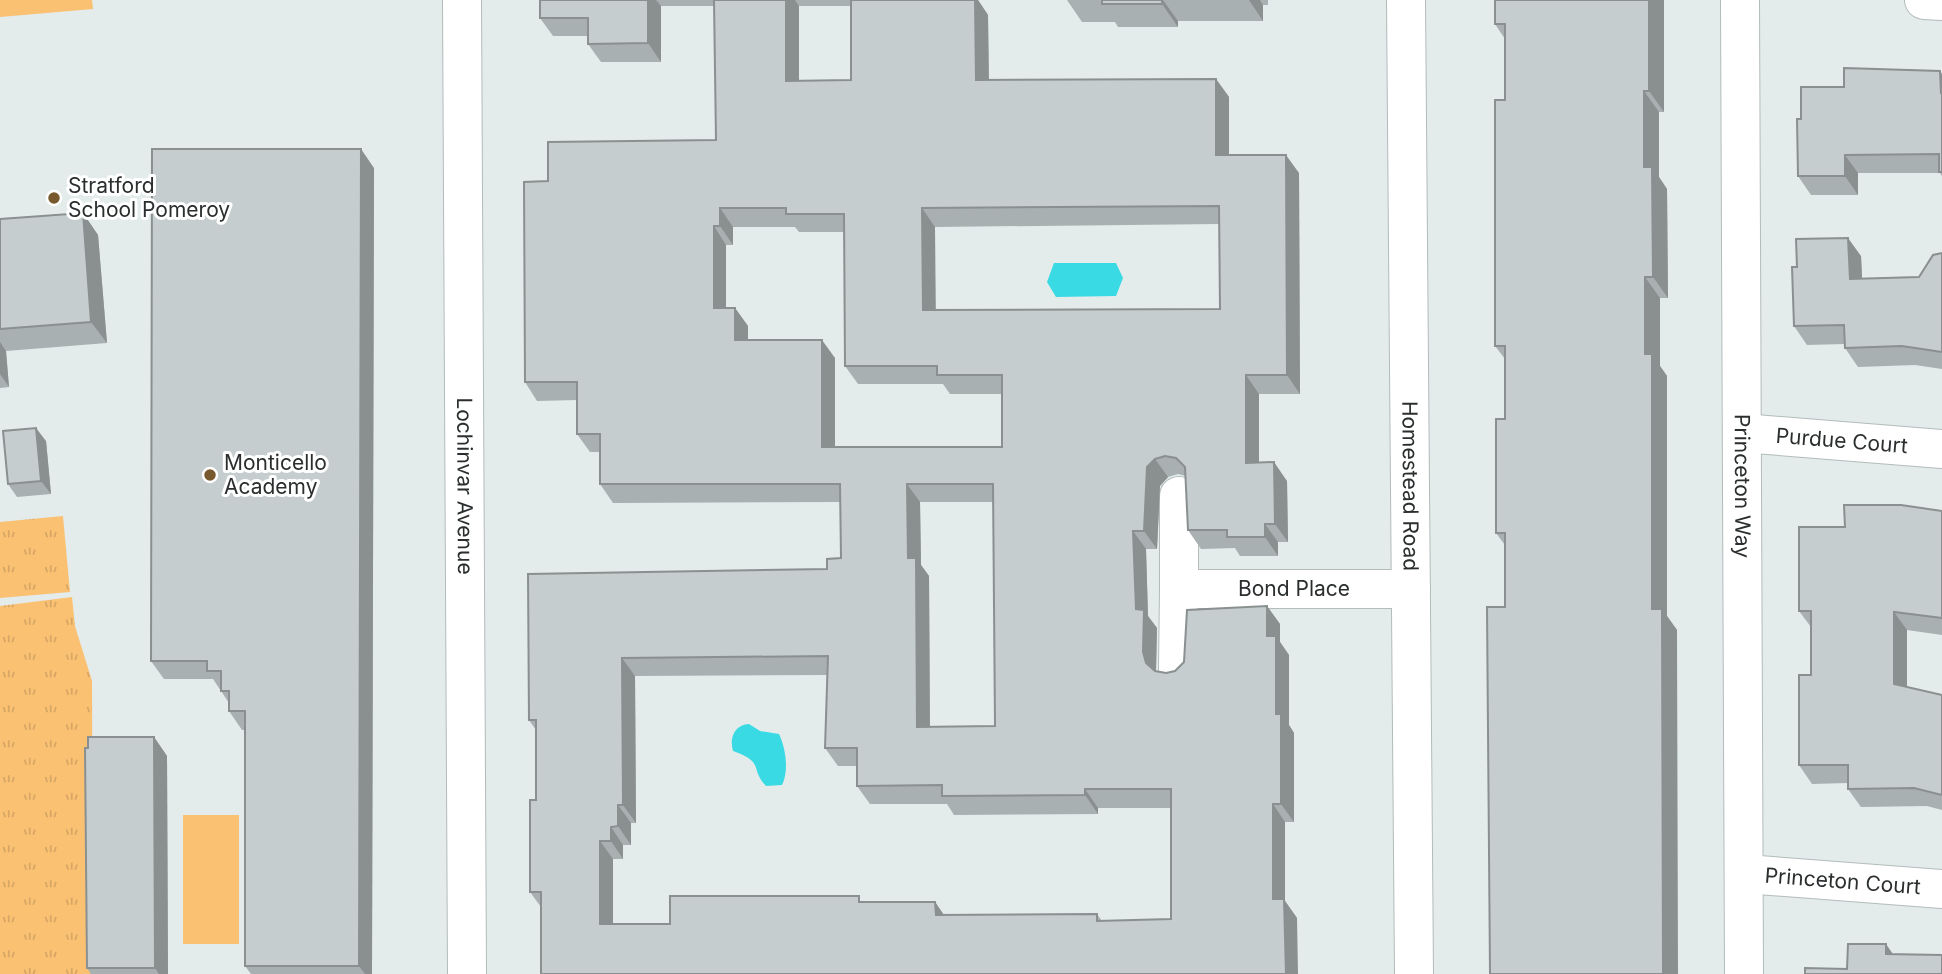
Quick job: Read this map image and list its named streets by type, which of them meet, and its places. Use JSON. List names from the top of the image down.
{
  "streets": {
    "street": [
      "Purdue Court",
      "Lochinvar Avenue",
      "Homestead Road",
      "Princeton Way",
      "Bond Place",
      "Princeton Court"
    ]
  },
  "crossings": [
    ["Purdue Court", "Princeton Way"],
    ["Homestead Road", "Bond Place"],
    ["Princeton Way", "Princeton Court"]
  ],
  "places": ["Stratford School Pomeroy", "Monticello Academy"]
}
